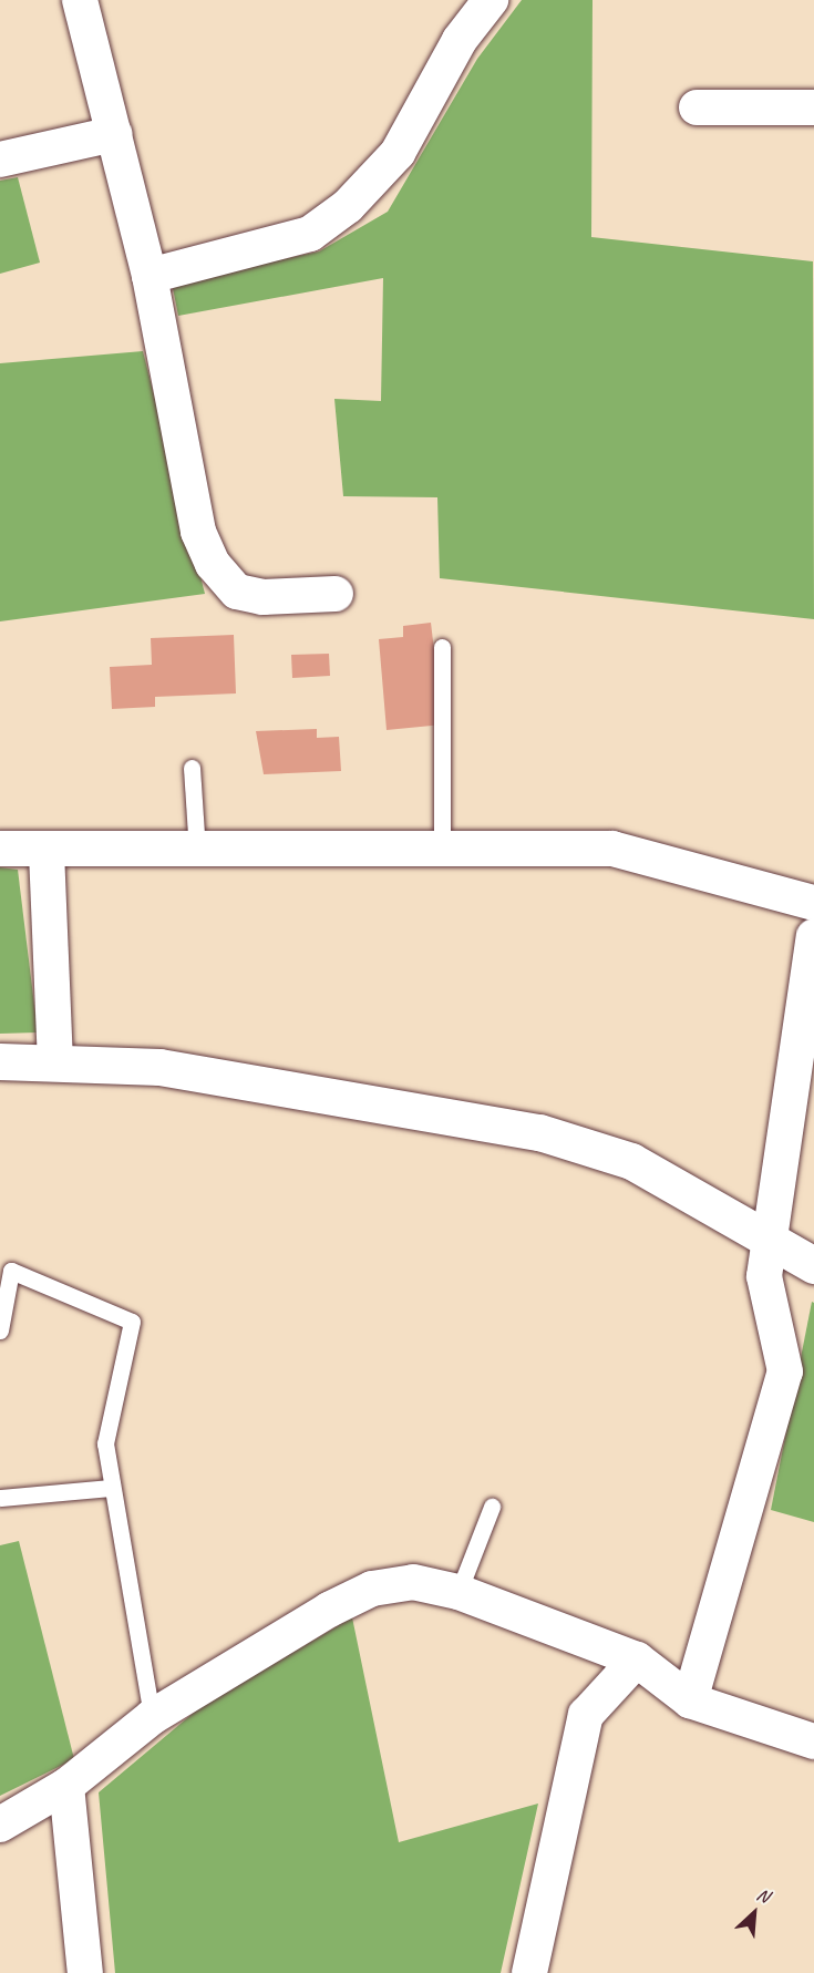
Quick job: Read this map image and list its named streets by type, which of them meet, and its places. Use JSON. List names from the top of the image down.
{
  "north": "top right"
}
